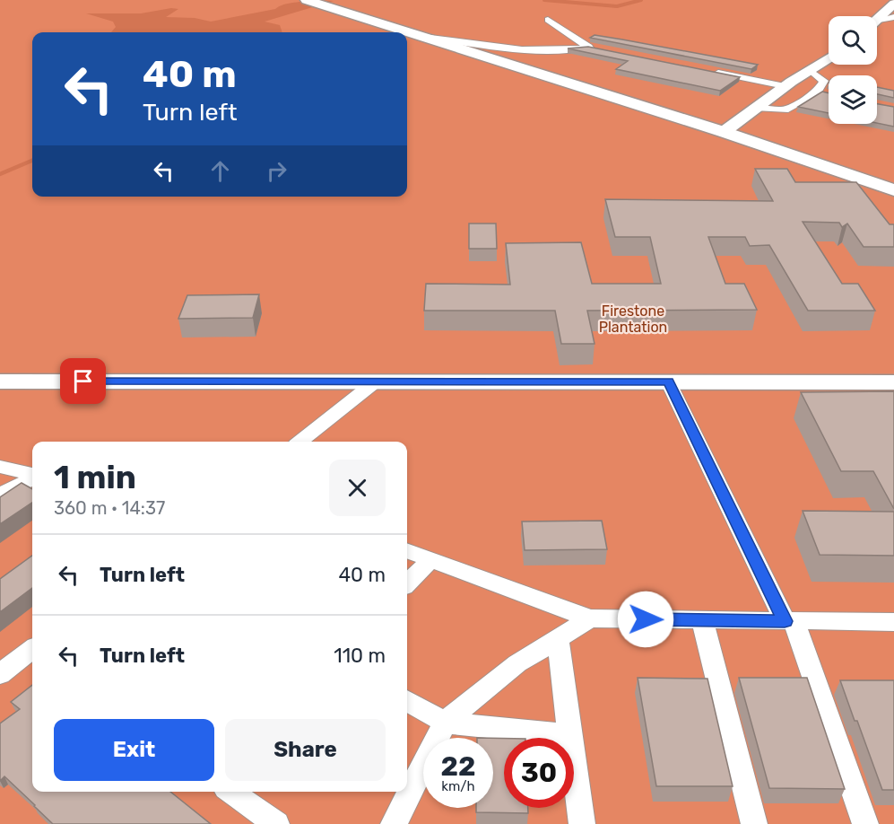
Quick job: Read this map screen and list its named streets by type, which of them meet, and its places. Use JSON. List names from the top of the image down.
{
  "parks": ["Firestone Plantation"],
  "page": {
    "turn": ["40 m", "Turn left"],
    "heading": ["1 min", "360 m · 14:37"],
    "list": [
      {
        "name": "Turn left",
        "value": "40 m"
      },
      {
        "name": "Turn left",
        "value": "110 m"
      }
    ],
    "buttons": ["Exit", "Share"],
    "speed": "22 km/h",
    "limit": "30"
  }
}
